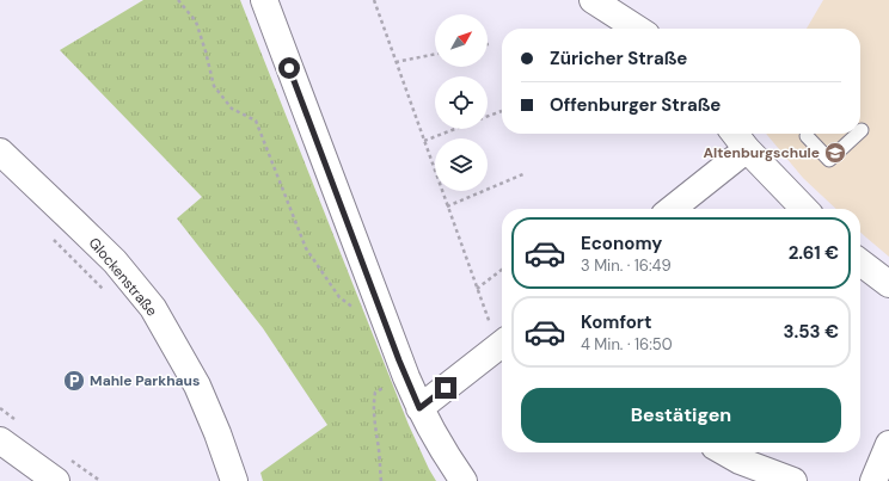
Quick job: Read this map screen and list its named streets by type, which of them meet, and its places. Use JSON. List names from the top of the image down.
{
  "streets": {
    "street": ["Glockenstraße"]
  },
  "places": {
    "school or university": ["Altenburgschule"],
    "parking": ["Mahle Parkhaus"]
  },
  "north": "top right",
  "page": {
    "banner": ["Züricher Straße", "Offenburger Straße"],
    "list": [
      {
        "name": "Economy",
        "note": "3 Min. · 16:49",
        "value": "2.61 €"
      },
      {
        "name": "Komfort",
        "note": "4 Min. · 16:50",
        "value": "3.53 €"
      }
    ],
    "buttons": "Bestätigen"
  }
}
